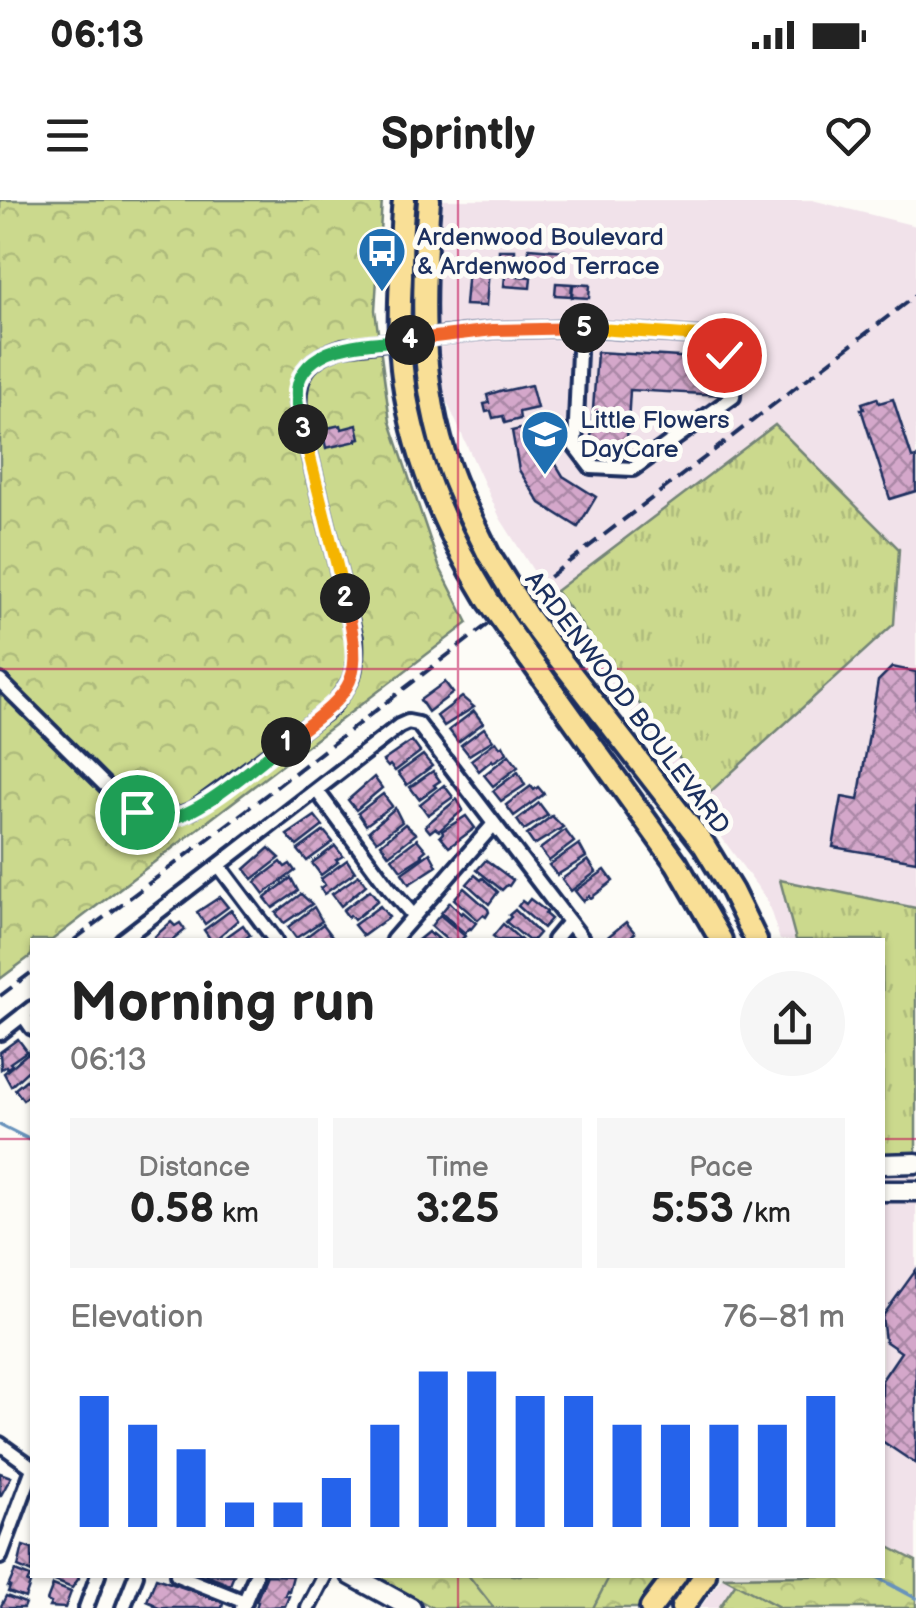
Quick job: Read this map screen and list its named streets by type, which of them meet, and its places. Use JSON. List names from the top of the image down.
{
  "streets": {
    "main road": ["ARDENWOOD BOULEVARD"]
  },
  "places": {
    "bus stop": ["Ardenwood Boulevard & Ardenwood Terrace"],
    "school or university": ["Little Flowers DayCare"]
  },
  "page": {
    "status": "06:13",
    "header": "Sprintly",
    "pins": [
      "5",
      "4",
      "3",
      "2",
      "1"
    ],
    "heading": ["Morning run", "06:13"],
    "stats": [
      ["Distance", "0.58 km"],
      ["Time", "3:25"],
      ["Pace", "5:53 /km"]
    ],
    "chart": ["Elevation", "76–81 m"]
  }
}
